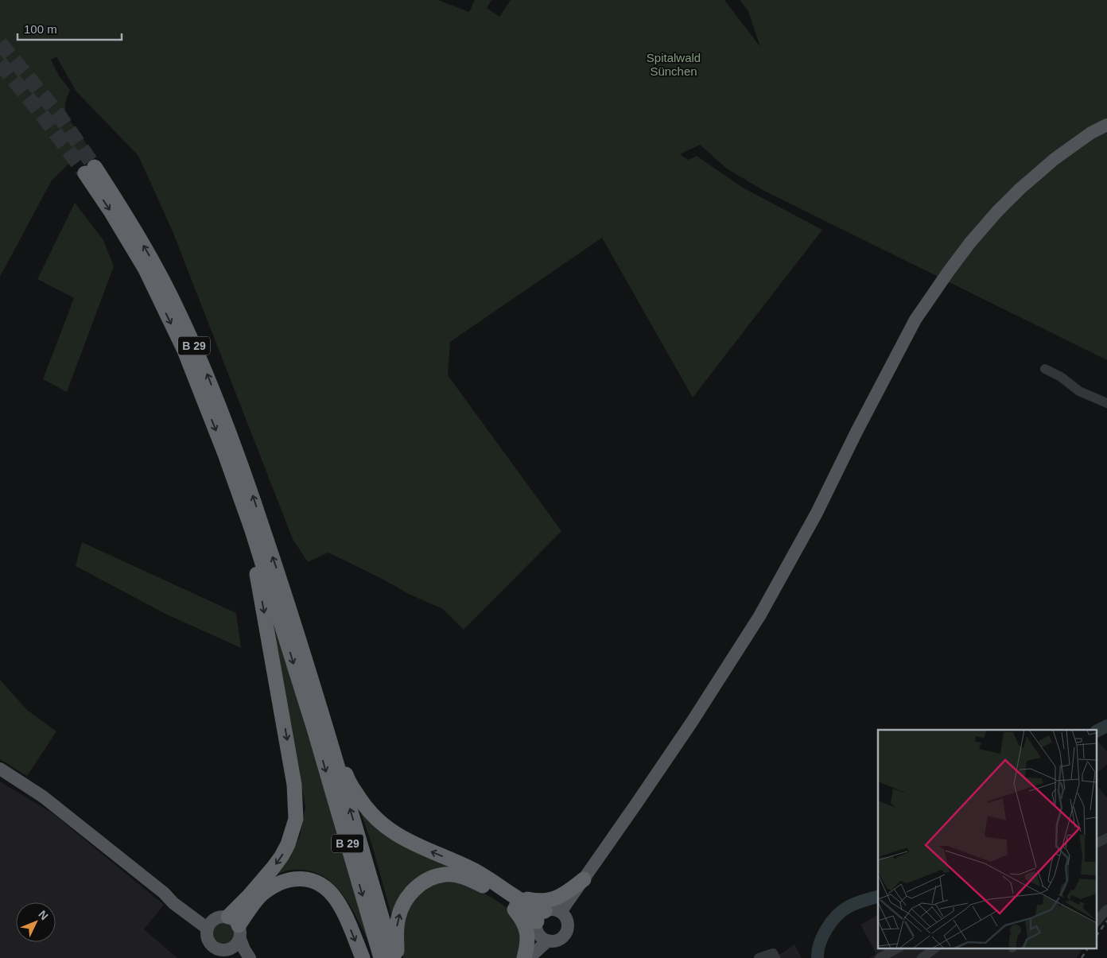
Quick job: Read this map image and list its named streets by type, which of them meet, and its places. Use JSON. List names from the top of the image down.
{
  "streets": {
    "highway": ["B 29"]
  },
  "parks": ["Spitalwald Sünchen"],
  "scale_bar": "100 m",
  "north": "top right"
}
